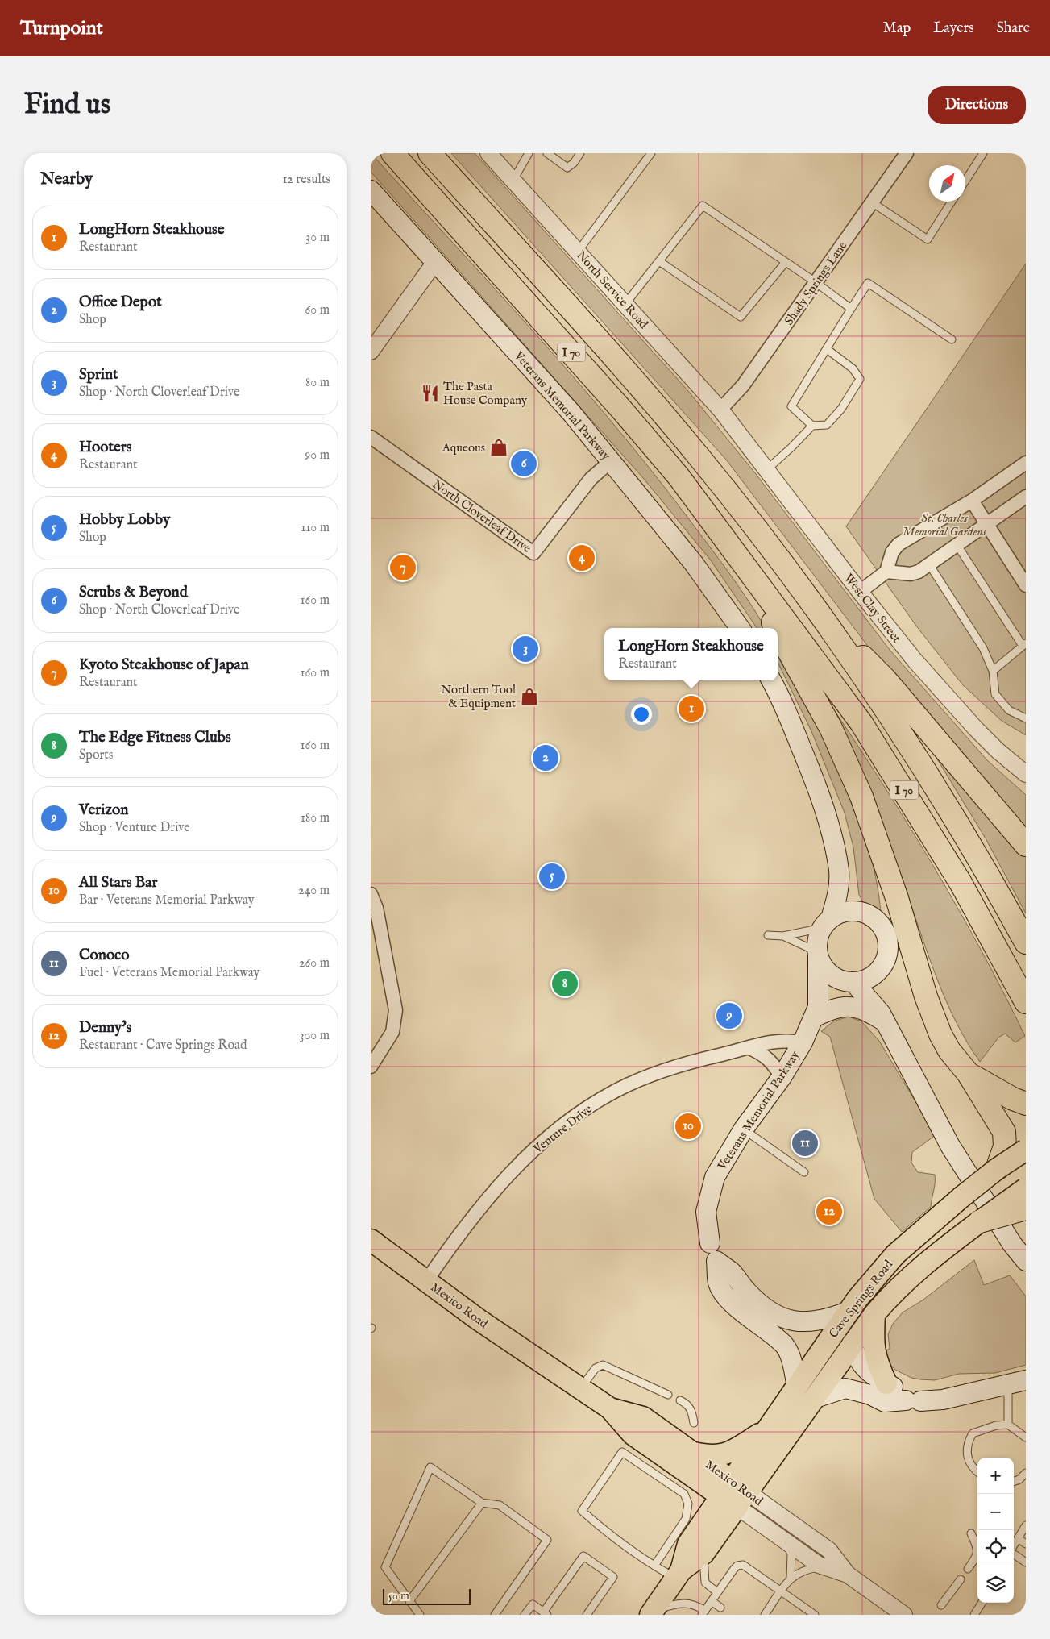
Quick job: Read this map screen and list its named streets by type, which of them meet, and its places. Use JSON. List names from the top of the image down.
{
  "streets": {
    "highway": ["I 70"],
    "main road": ["Veterans Memorial Parkway", "Cave Springs Road", "Mexico Road"],
    "street": [
      "Shady Springs Lane",
      "North Service Road",
      "North Cloverleaf Drive",
      "West Clay Street",
      "Venture Drive"
    ]
  },
  "crossings": [
    ["Shady Springs Lane", "North Service Road"],
    ["North Service Road", "West Clay Street"],
    ["Veterans Memorial Parkway", "North Cloverleaf Drive"],
    ["Veterans Memorial Parkway", "Venture Drive"],
    ["Veterans Memorial Parkway", "Cave Springs Road"],
    ["Venture Drive", "Mexico Road"],
    ["Cave Springs Road", "Mexico Road"]
  ],
  "parks": ["St. Charles Memorial Gardens"],
  "places": {
    "restaurant": ["The Pasta House Company"],
    "shop": ["Aqueous", "Northern Tool & Equipment"]
  },
  "scale_bar": "50 m",
  "north": "top right",
  "page": {
    "header": "Turnpoint",
    "nav": ["Map", "Layers", "Share"],
    "buttons": "Directions",
    "title": "Find us",
    "heading": ["Nearby", "12 results"],
    "list": [
      {
        "mark": "1",
        "name": "LongHorn Steakhouse",
        "note": "Restaurant",
        "value": "30 m"
      },
      {
        "mark": "2",
        "name": "Office Depot",
        "note": "Shop",
        "value": "60 m"
      },
      {
        "mark": "3",
        "name": "Sprint",
        "note": "Shop · North Cloverleaf Drive",
        "value": "80 m"
      },
      {
        "mark": "4",
        "name": "Hooters",
        "note": "Restaurant",
        "value": "90 m"
      },
      {
        "mark": "5",
        "name": "Hobby Lobby",
        "note": "Shop",
        "value": "110 m"
      },
      {
        "mark": "6",
        "name": "Scrubs & Beyond",
        "note": "Shop · North Cloverleaf Drive",
        "value": "160 m"
      },
      {
        "mark": "7",
        "name": "Kyoto Steakhouse of Japan",
        "note": "Restaurant",
        "value": "160 m"
      },
      {
        "mark": "8",
        "name": "The Edge Fitness Clubs",
        "note": "Sports",
        "value": "160 m"
      },
      {
        "mark": "9",
        "name": "Verizon",
        "note": "Shop · Venture Drive",
        "value": "180 m"
      },
      {
        "mark": "10",
        "name": "All Stars Bar",
        "note": "Bar · Veterans Memorial Parkway",
        "value": "240 m"
      },
      {
        "mark": "11",
        "name": "Conoco",
        "note": "Fuel · Veterans Memorial Parkway",
        "value": "260 m"
      },
      {
        "mark": "12",
        "name": "Denny's",
        "note": "Restaurant · Cave Springs Road",
        "value": "300 m"
      }
    ],
    "pins": [
      "6",
      "4",
      "7",
      "3",
      "1",
      "2",
      "5",
      "8",
      "9",
      "10",
      "11",
      "12"
    ],
    "popup": ["LongHorn Steakhouse", "Restaurant"],
    "map_buttons": ["+", "−"],
    "scale": "50 m"
  }
}
